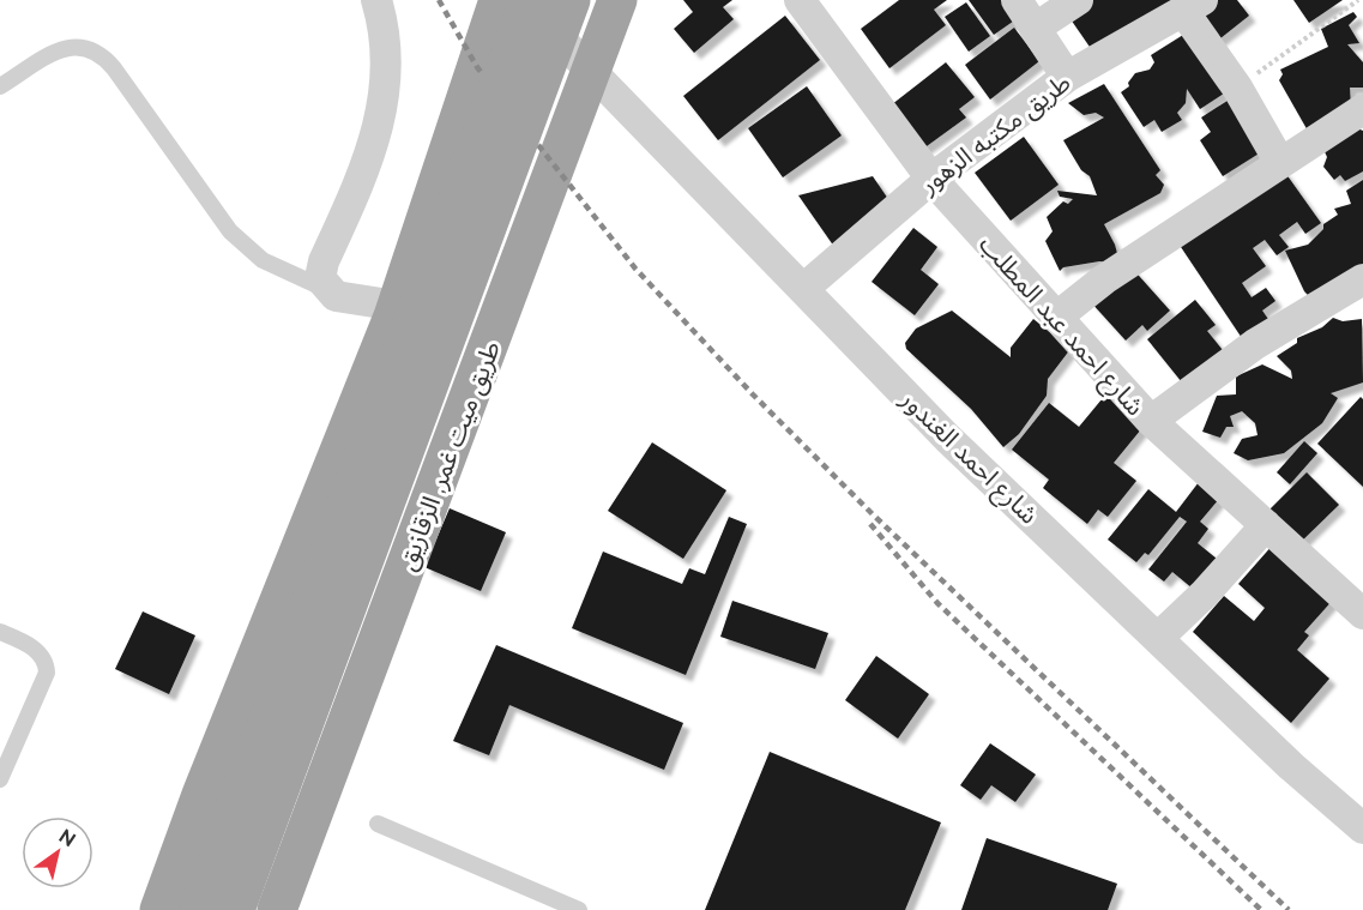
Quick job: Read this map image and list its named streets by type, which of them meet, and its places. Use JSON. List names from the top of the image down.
{
  "streets": {
    "highway": ["طريق ميت غمر, الزقازيق"],
    "street": ["طريق مكتبه الزهور", "شارع احمد عبد المطلب", "شارع احمد الغندور"]
  },
  "crossings": [
    ["طريق مكتبه الزهور", "شارع احمد عبد المطلب"],
    ["طريق مكتبه الزهور", "شارع احمد الغندور"],
    ["طريق ميت غمر, الزقازيق", "شارع احمد الغندور"]
  ],
  "north": "top right"
}
